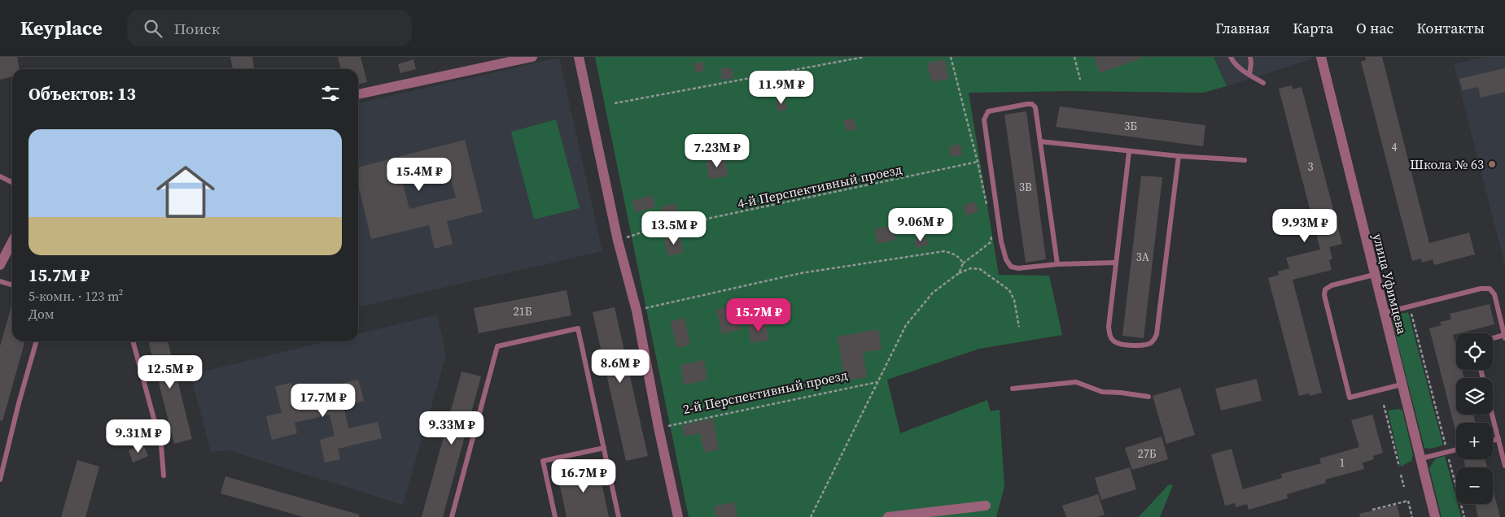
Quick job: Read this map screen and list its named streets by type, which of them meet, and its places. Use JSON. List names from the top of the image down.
{
  "streets": {
    "street": ["улица Уфимцева"],
    "path": ["4-й Перспективный проезд", "2-й Перспективный проезд"]
  },
  "places": ["Школа № 63"],
  "house_numbers": [
    "3Б",
    "4",
    "3",
    "3В",
    "3А",
    "21Б",
    "27Б",
    "1"
  ],
  "page": {
    "header": "Keyplace",
    "search": "Поиск",
    "nav": [
      "Главная",
      "Карта",
      "О нас",
      "Контакты"
    ],
    "heading": "Объектов: 13",
    "price": [
      "11.9M ₽",
      "7.23M ₽",
      "15.4M ₽",
      "9.06M ₽",
      "9.93M ₽",
      "13.5M ₽",
      "15.7M ₽",
      "8.6M ₽",
      "12.5M ₽",
      "17.7M ₽",
      "9.33M ₽",
      "9.31M ₽",
      "16.7M ₽"
    ],
    "list": [
      {
        "name": "15.7M ₽",
        "note": "5-комн. · 123 m² · Дом"
      }
    ],
    "map_buttons": ["+", "−"]
  }
}
